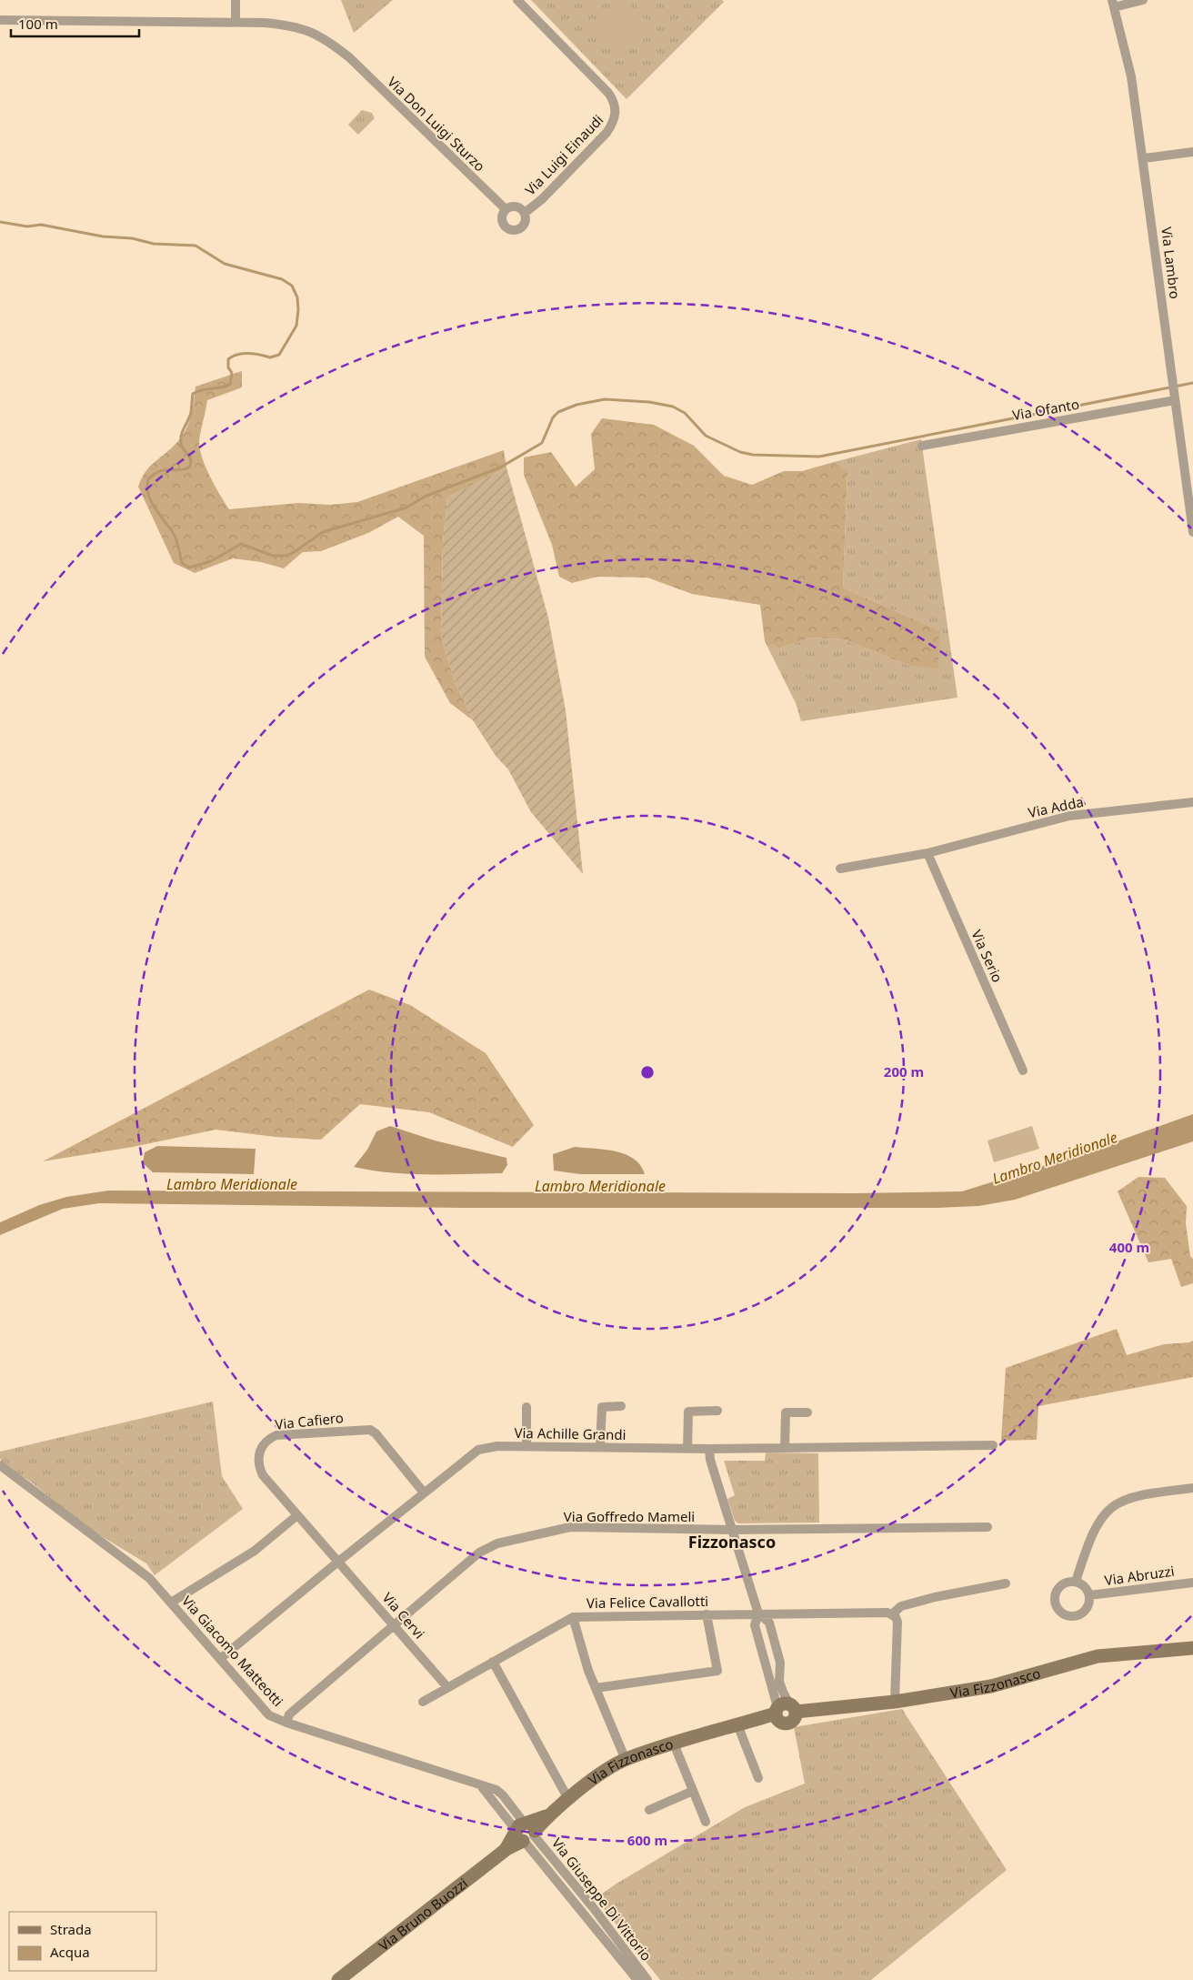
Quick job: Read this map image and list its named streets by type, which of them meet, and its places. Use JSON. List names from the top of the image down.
{
  "streets": {
    "main road": ["Via Fizzonasco", "Via Bruno Buozzi"],
    "street": [
      "Via Don Luigi Sturzo",
      "Via Luigi Einaudi",
      "Via Lambro",
      "Via Ofanto",
      "Via Adda",
      "Via Serio",
      "Via Cafiero",
      "Via Achille Grandi",
      "Via Goffredo Mameli",
      "Via Abruzzi",
      "Via Felice Cavallotti",
      "Via Cervi",
      "Via Giacomo Matteotti",
      "Via Giuseppe Di Vittorio"
    ]
  },
  "crossings": [
    ["Via Don Luigi Sturzo", "Via Luigi Einaudi"],
    ["Via Lambro", "Via Ofanto"],
    ["Via Adda", "Via Serio"],
    ["Via Cafiero", "Via Achille Grandi"],
    ["Via Cafiero", "Via Cervi"],
    ["Via Achille Grandi", "Via Cervi"],
    ["Via Achille Grandi", "Via Giacomo Matteotti"],
    ["Via Goffredo Mameli", "Via Cervi"],
    ["Via Goffredo Mameli", "Via Giacomo Matteotti"],
    ["Via Felice Cavallotti", "Via Cervi"],
    ["Via Giacomo Matteotti", "Via Fizzonasco"],
    ["Via Giacomo Matteotti", "Via Giuseppe Di Vittorio"],
    ["Via Giacomo Matteotti", "Via Bruno Buozzi"],
    ["Via Fizzonasco", "Via Giuseppe Di Vittorio"],
    ["Via Fizzonasco", "Via Bruno Buozzi"],
    ["Via Giuseppe Di Vittorio", "Via Bruno Buozzi"]
  ],
  "districts": ["Fizzonasco"],
  "water": ["Lambro Meridionale"],
  "legend": ["Strada", "Acqua"],
  "scale_bar": "100 m",
  "rings": ["200 m", "400 m", "600 m"]
}
